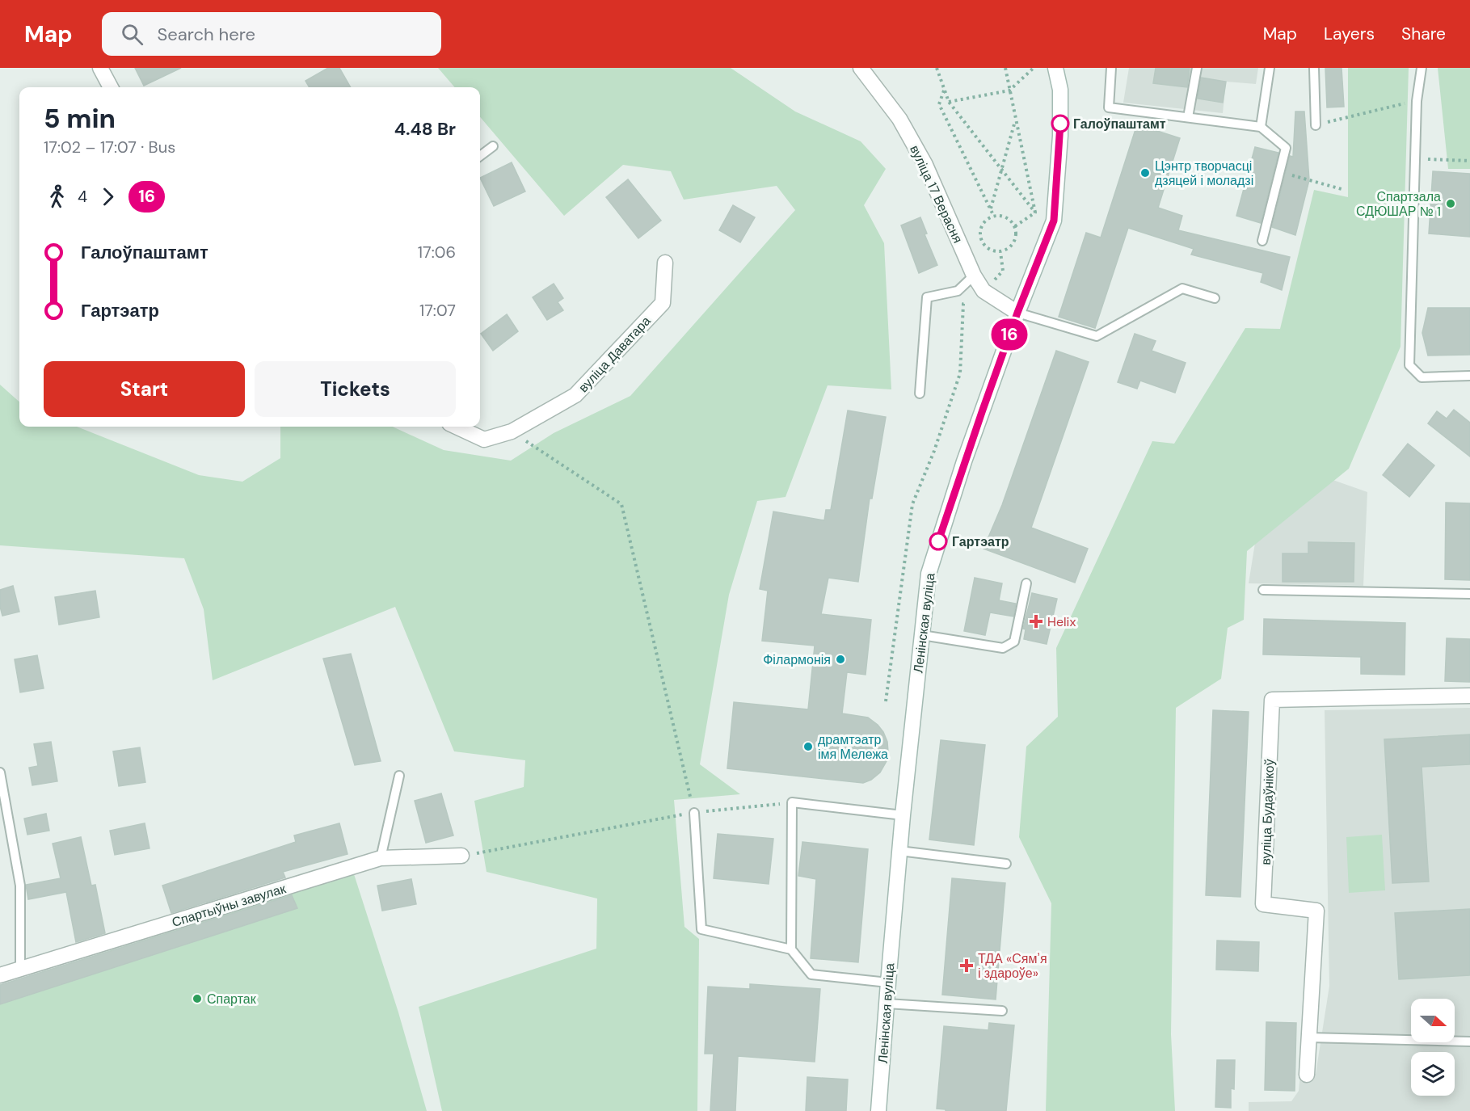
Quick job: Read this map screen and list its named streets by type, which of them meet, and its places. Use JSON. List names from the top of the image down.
{
  "streets": {
    "street": [
      "вуліца 17 Верасня",
      "вуліца Даватара",
      "Ленінская вуліца",
      "вуліца Будаўнікоў",
      "Спартыўны завулак"
    ]
  },
  "crossings": [
    ["вуліца 17 Верасня", "Ленінская вуліца"]
  ],
  "places": {
    "other": [
      "Галоўпаштамт",
      "Цэнтр творчасці дзяцей і моладзі",
      "Спартзала СДЮШАР № 1",
      "Гартэатр",
      "Філармонія",
      "драмтэатр імя Мележа",
      "Спартак"
    ],
    "health": ["Helix", "ТДА «Сямʼя і здароўе»"]
  },
  "lines": ["bus line 16"],
  "north": "right",
  "page": {
    "header": "Map",
    "search": "Search here",
    "nav": ["Map", "Layers", "Share"],
    "on_map": "16",
    "heading": ["5 min", "17:02 – 17:07 · Bus", "4.48 Br"],
    "legs": ["4", "16"],
    "list": [
      {
        "name": "Галоўпаштамт",
        "value": "17:06"
      },
      {
        "name": "Гартэатр",
        "value": "17:07"
      }
    ],
    "buttons": ["Start", "Tickets"]
  }
}
